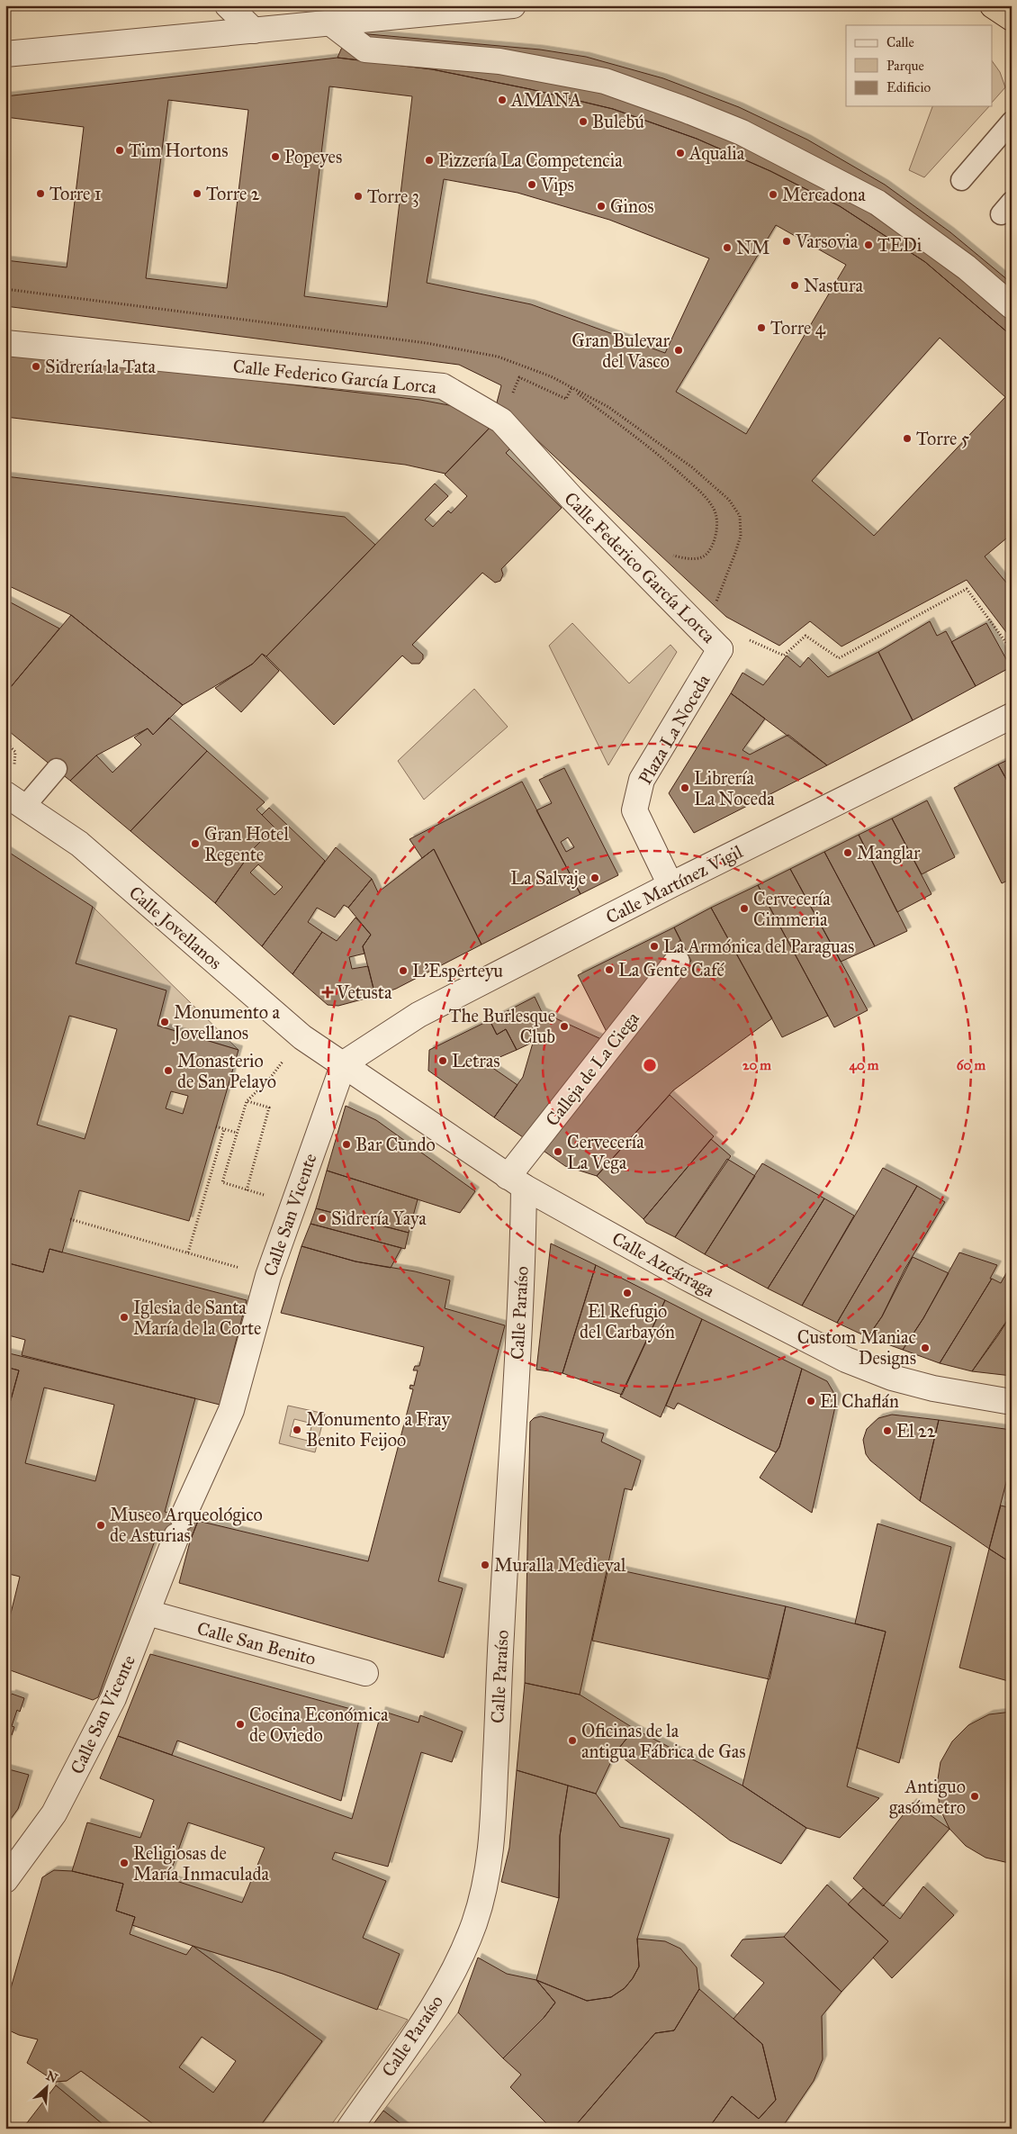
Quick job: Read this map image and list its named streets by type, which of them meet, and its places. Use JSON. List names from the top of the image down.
{
  "streets": {
    "street": [
      "Calle Federico García Lorca",
      "Plaza La Noceda",
      "Calle Martínez Vigil",
      "Calle Jovellanos",
      "Calleja de La Ciega",
      "Calle San Vicente",
      "Calle Azcárraga",
      "Calle Paraíso",
      "Calle San Benito"
    ]
  },
  "crossings": [
    ["Calle Federico García Lorca", "Plaza La Noceda"],
    ["Plaza La Noceda", "Calle Martínez Vigil"],
    ["Calle Martínez Vigil", "Calle Jovellanos"],
    ["Calle Martínez Vigil", "Calle San Vicente"],
    ["Calle Martínez Vigil", "Calle Azcárraga"],
    ["Calle Jovellanos", "Calle San Vicente"],
    ["Calle Jovellanos", "Calle Azcárraga"],
    ["Calleja de La Ciega", "Calle Azcárraga"],
    ["Calleja de La Ciega", "Calle Paraíso"],
    ["Calle San Vicente", "Calle Azcárraga"],
    ["Calle San Vicente", "Calle San Benito"],
    ["Calle Azcárraga", "Calle Paraíso"]
  ],
  "places": {
    "other": [
      "AMANA",
      "Bulebú",
      "Tim Hortons",
      "Aqualia",
      "Popeyes",
      "Pizzería La Competencia",
      "Vips",
      "Torre 1",
      "Torre 2",
      "Mercadona",
      "Torre 3",
      "Ginos",
      "Varsovia",
      "TEDi",
      "NM",
      "Nastura",
      "Torre 4",
      "Gran Bulevar del Vasco",
      "Sidrería la Tata",
      "Torre 5",
      "Librería La Noceda",
      "Gran Hotel Regente",
      "Manglar",
      "La Salvaje",
      "Cervecería Cimmeria",
      "La Armónica del Paraguas",
      "La Gente Café",
      "L'Esperteyu",
      "Monumento a Jovellanos",
      "The Burlesque Club",
      "Letras",
      "Monasterio de San Pelayo",
      "Bar Cundo",
      "Cervecería La Vega",
      "Sidrería Yaya",
      "El Refugio del Carbayón",
      "Iglesia de Santa María de la Corte",
      "Custom Maniac Designs",
      "El Chaflán",
      "Monumento a Fray Benito Feijoo",
      "El 22",
      "Museo Arqueológico de Asturias",
      "Muralla Medieval",
      "Cocina Económica de Oviedo",
      "Oficinas de la antigua Fábrica de Gas",
      "Antiguo gasómetro",
      "Religiosas de María Inmaculada"
    ],
    "health": ["Vetusta"]
  },
  "legend": ["Calle", "Parque", "Edificio"],
  "north": "top right",
  "rings": ["20 m", "40 m", "60 m"]
}
